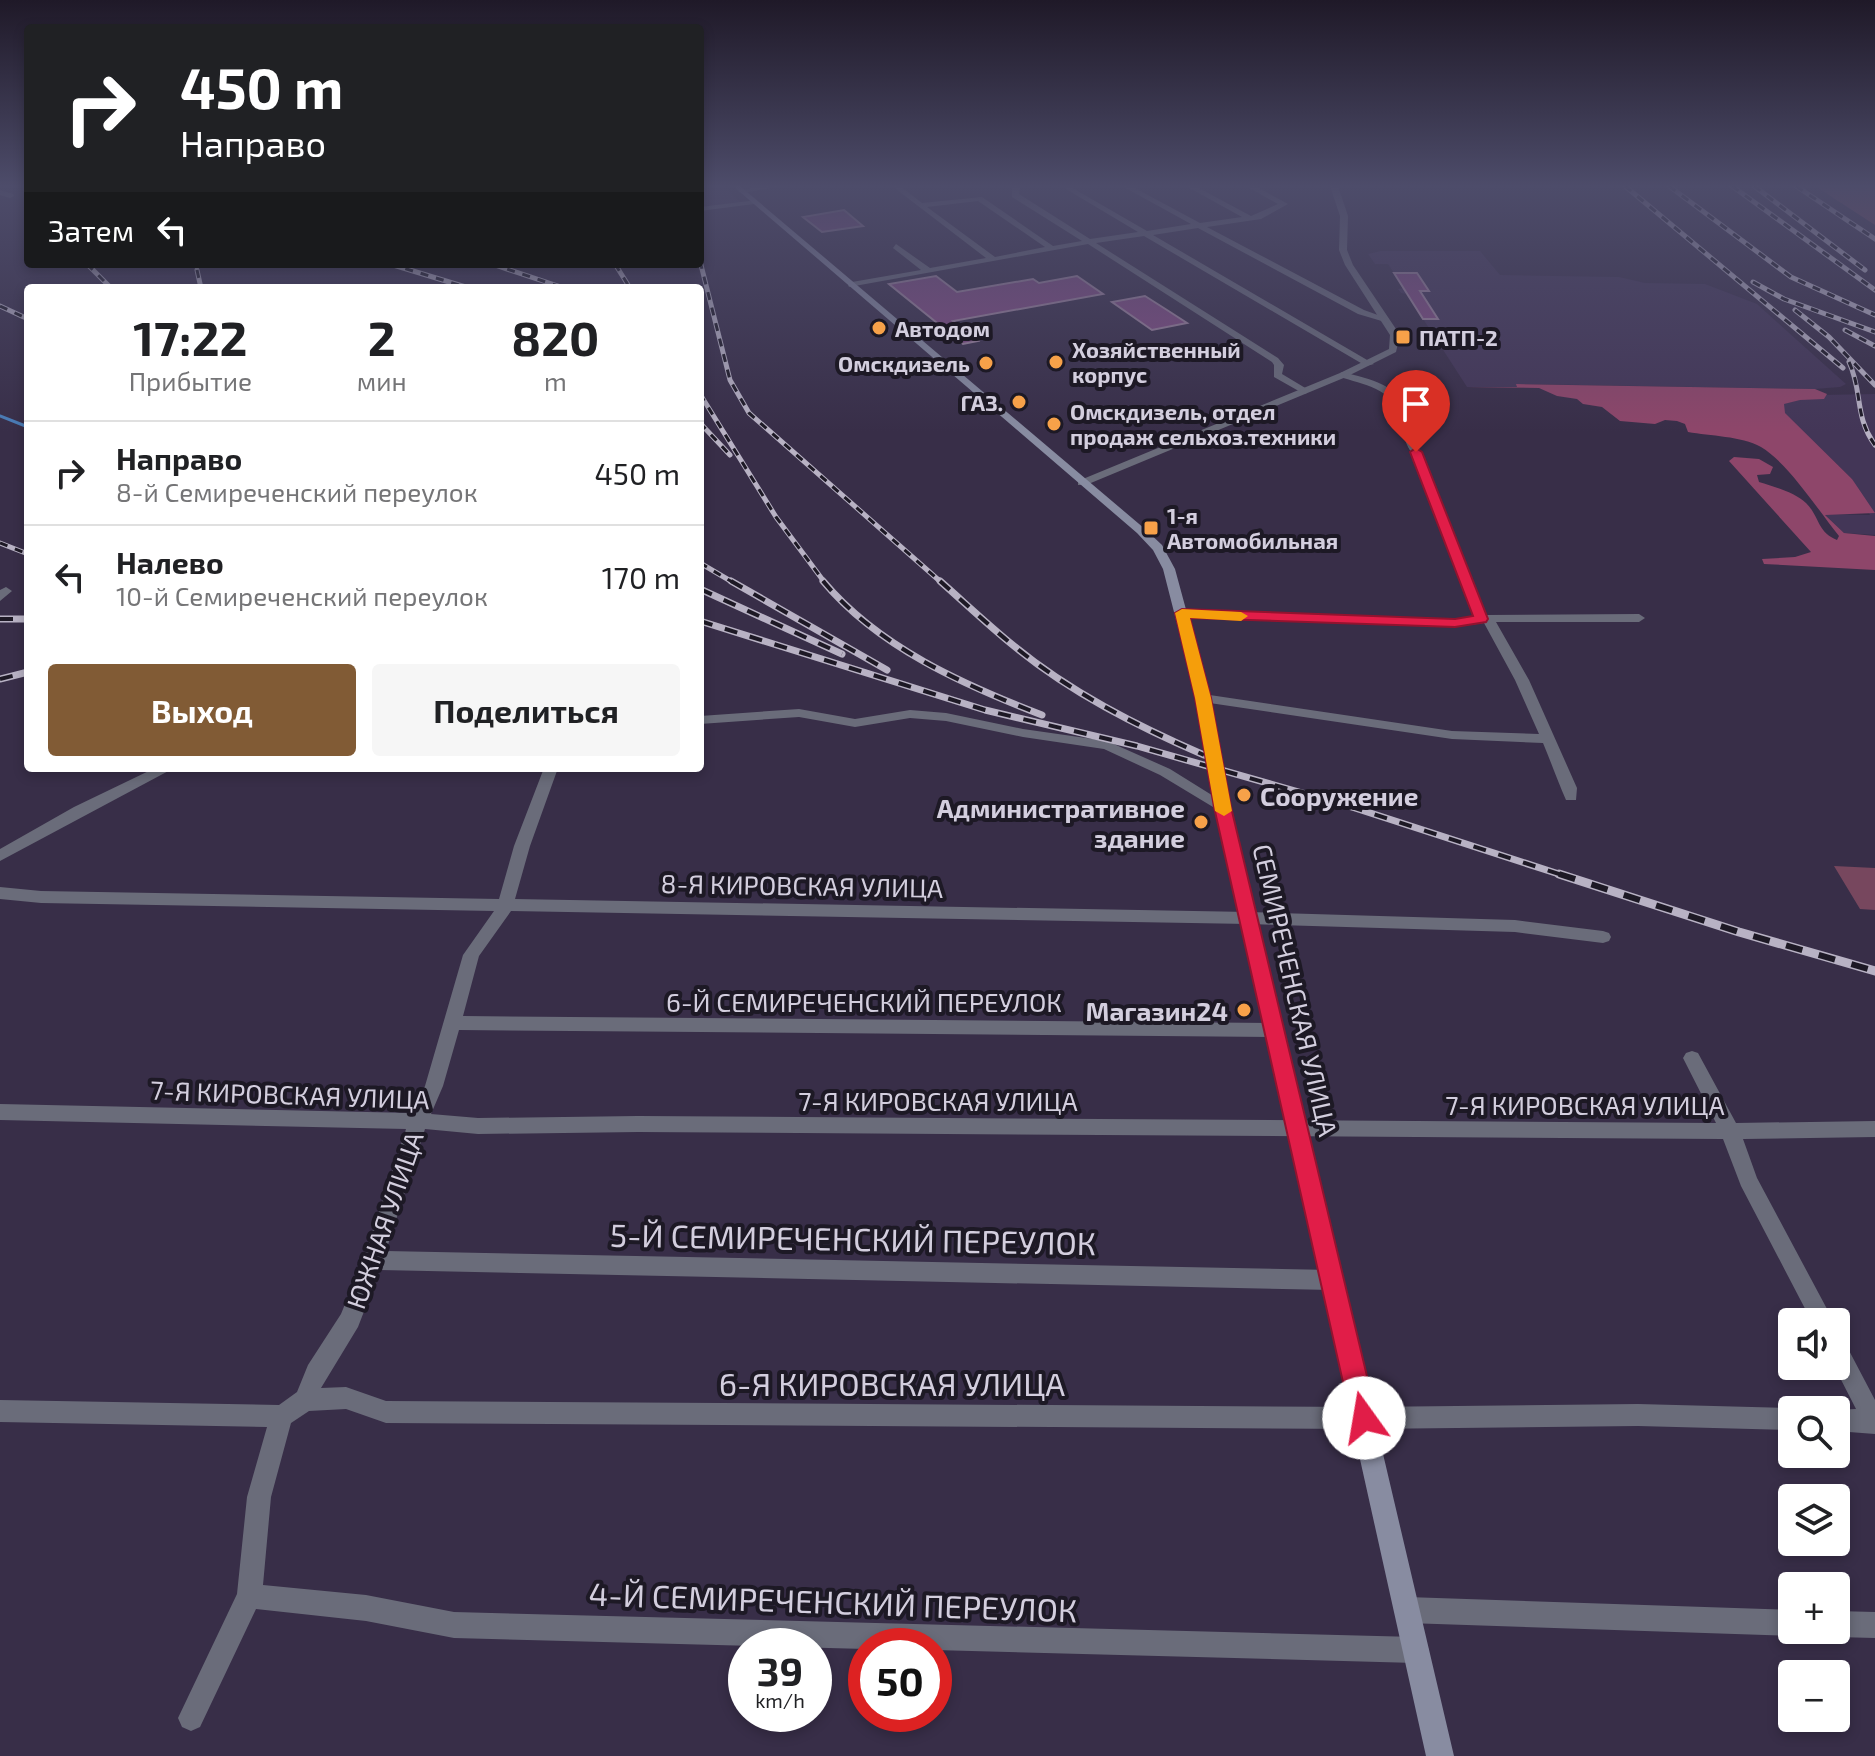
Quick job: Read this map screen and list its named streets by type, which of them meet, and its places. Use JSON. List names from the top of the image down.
{
  "streets": {
    "main road": ["СЕМИРЕЧЕНСКАЯ УЛИЦА"],
    "street": [
      "8-Я КИРОВСКАЯ УЛИЦА",
      "6-Й СЕМИРЕЧЕНСКИЙ ПЕРЕУЛОК",
      "7-Я КИРОВСКАЯ УЛИЦА",
      "ЮЖНАЯ УЛИЦА",
      "5-Й СЕМИРЕЧЕНСКИЙ ПЕРЕУЛОК",
      "6-Я КИРОВСКАЯ УЛИЦА",
      "4-Й СЕМИРЕЧЕНСКИЙ ПЕРЕУЛОК"
    ]
  },
  "crossings": [
    ["8-Я КИРОВСКАЯ УЛИЦА", "СЕМИРЕЧЕНСКАЯ УЛИЦА"],
    ["8-Я КИРОВСКАЯ УЛИЦА", "ЮЖНАЯ УЛИЦА"],
    ["СЕМИРЕЧЕНСКАЯ УЛИЦА", "6-Й СЕМИРЕЧЕНСКИЙ ПЕРЕУЛОК"],
    ["СЕМИРЕЧЕНСКАЯ УЛИЦА", "7-Я КИРОВСКАЯ УЛИЦА"],
    ["СЕМИРЕЧЕНСКАЯ УЛИЦА", "5-Й СЕМИРЕЧЕНСКИЙ ПЕРЕУЛОК"],
    ["СЕМИРЕЧЕНСКАЯ УЛИЦА", "6-Я КИРОВСКАЯ УЛИЦА"],
    ["СЕМИРЕЧЕНСКАЯ УЛИЦА", "4-Й СЕМИРЕЧЕНСКИЙ ПЕРЕУЛОК"],
    ["6-Й СЕМИРЕЧЕНСКИЙ ПЕРЕУЛОК", "ЮЖНАЯ УЛИЦА"],
    ["7-Я КИРОВСКАЯ УЛИЦА", "ЮЖНАЯ УЛИЦА"],
    ["ЮЖНАЯ УЛИЦА", "5-Й СЕМИРЕЧЕНСКИЙ ПЕРЕУЛОК"],
    ["ЮЖНАЯ УЛИЦА", "6-Я КИРОВСКАЯ УЛИЦА"]
  ],
  "places": {
    "other": [
      "Автодом",
      "Хозяйственный корпус",
      "Омскдизель",
      "ГАЗ.",
      "Омскдизель, отдел продаж сельхоз.техники",
      "Сооружение",
      "Административное здание",
      "Магазин24"
    ],
    "transit": ["ПАТП-2", "1-я Автомобильная"]
  },
  "page": {
    "turn": ["450 m", "Направо"],
    "then": "Затем",
    "eta": [
      "17:22",
      "Прибытие",
      "2",
      "мин",
      "820",
      "m"
    ],
    "list": [
      {
        "name": "Направо",
        "note": "8-й Семиреченский переулок",
        "value": "450 m"
      },
      {
        "name": "Налево",
        "note": "10-й Семиреченский переулок",
        "value": "170 m"
      }
    ],
    "buttons": ["Выход", "Поделиться"],
    "map_buttons": ["+", "−"],
    "speed": "39 km/h",
    "limit": "50"
  }
}
